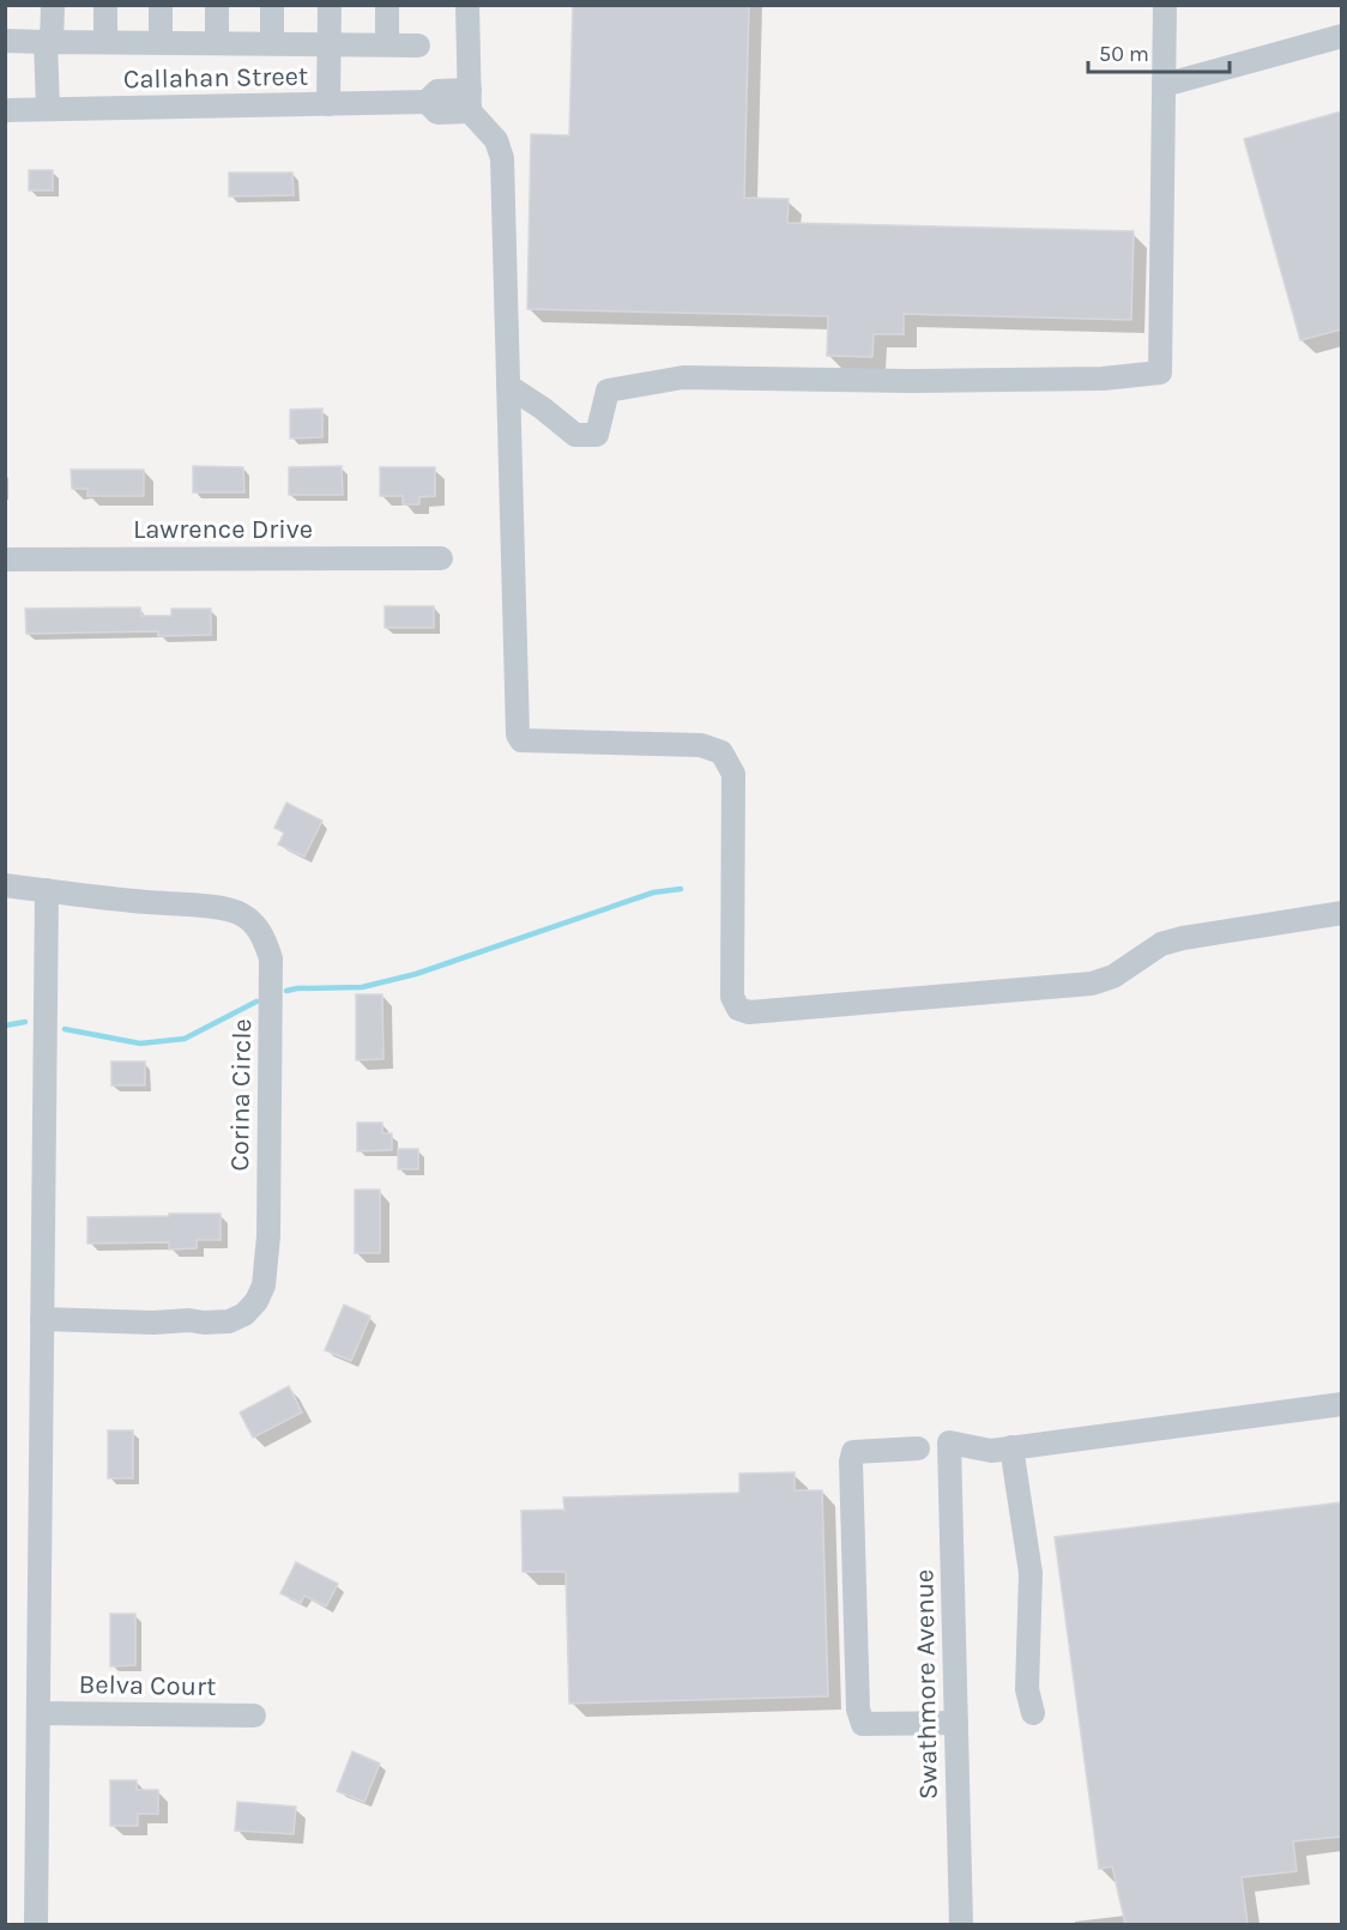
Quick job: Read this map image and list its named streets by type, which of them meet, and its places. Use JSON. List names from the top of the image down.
{
  "streets": {
    "street": [
      "Callahan Street",
      "Lawrence Drive",
      "Corina Circle",
      "Swathmore Avenue",
      "Belva Court"
    ]
  },
  "scale_bar": "50 m"
}
